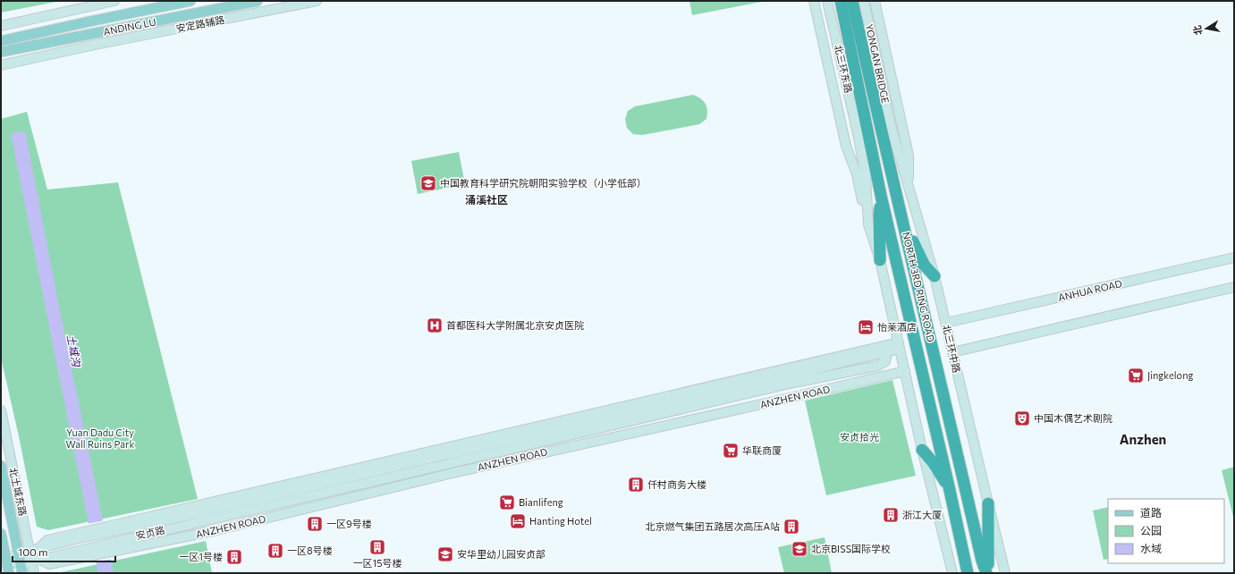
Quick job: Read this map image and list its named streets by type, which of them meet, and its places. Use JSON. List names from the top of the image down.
{
  "streets": {
    "highway": ["NORTH 3RD RING ROAD"],
    "main road": ["ANDING LU", "北土城东路"],
    "street": [
      "安定路辅路",
      "YONGAN BRIDGE",
      "北三环东路",
      "ANHUA ROAD",
      "北三环中路",
      "ANZHEN ROAD",
      "安贞路"
    ]
  },
  "crossings": [
    ["YONGAN BRIDGE", "NORTH 3RD RING ROAD"],
    ["YONGAN BRIDGE", "北三环中路"],
    ["北三环东路", "NORTH 3RD RING ROAD"],
    ["NORTH 3RD RING ROAD", "北三环中路"],
    ["ANHUA ROAD", "北三环中路"],
    ["ANZHEN ROAD", "安贞路"],
    ["北土城东路", "安贞路"]
  ],
  "districts": ["涌溪社区", "Anzhen"],
  "water": ["土城沟"],
  "parks": ["Yuan Dadu City Wall Ruins Park", "安贞拾光"],
  "places": {
    "school or university": ["中国教育科学研究院朝阳实验学校（小学低部）", "北京BISS国际学校", "安华里幼儿园安贞部"],
    "hospital": ["首都医科大学附属北京安贞医院"],
    "hotel": ["怡莱酒店", "Hanting Hotel"],
    "supermarket": ["Jingkelong", "华联商厦", "Bianlifeng"],
    "theatre": ["中国木偶艺术剧院"],
    "building": [
      "仟村商务大楼",
      "浙江大厦",
      "一区9号楼",
      "北京燃气集团五路居次高压A站",
      "一区15号楼",
      "一区8号楼",
      "一区1号楼"
    ]
  },
  "legend": ["道路", "公园", "水域"],
  "scale_bar": "100 m",
  "north": "left"
}
